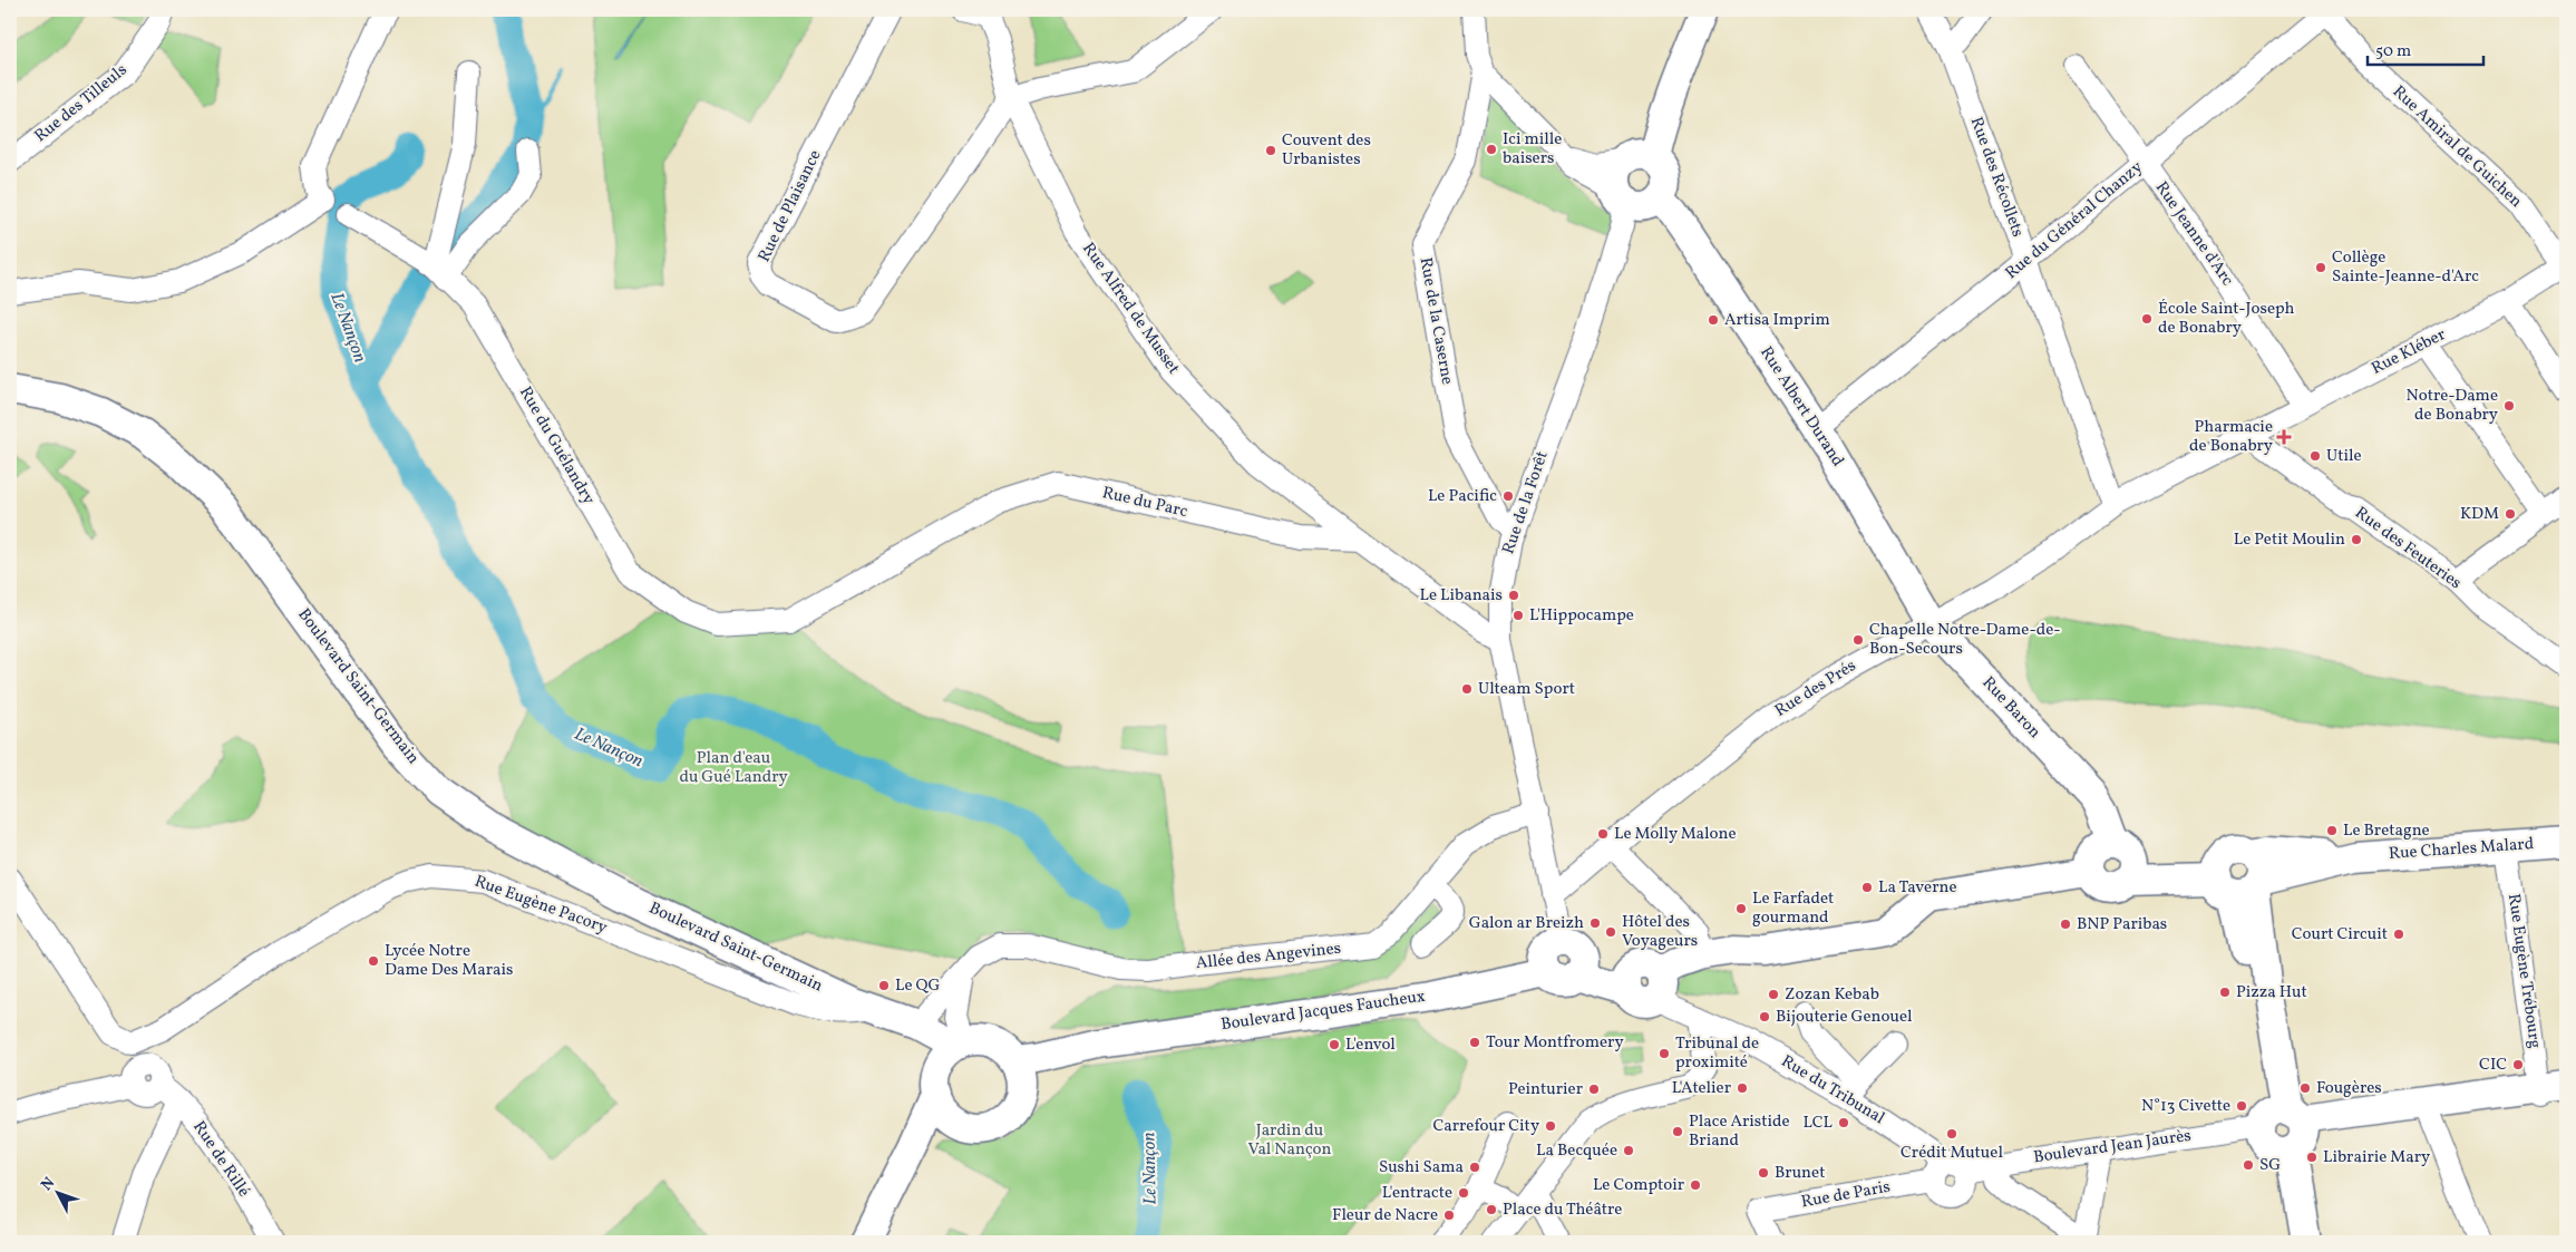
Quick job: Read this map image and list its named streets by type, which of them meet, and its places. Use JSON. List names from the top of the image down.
{
  "streets": {
    "main road": [
      "Rue Albert Durand",
      "Boulevard Saint-Germain",
      "Rue Baron",
      "Rue Charles Malard",
      "Boulevard Jacques Faucheux",
      "Boulevard Jean Jaurès"
    ],
    "street": [
      "Rue des Tilleuls",
      "Rue Amiral de Guichen",
      "Rue des Récollets",
      "Rue de Plaisance",
      "Rue du Général Chanzy",
      "Rue Jeanne d'Arc",
      "Rue Alfred de Musset",
      "Rue de la Caserne",
      "Rue Kléber",
      "Rue du Guélandry",
      "Rue du Parc",
      "Rue de la Forêt",
      "Rue des Feuteries",
      "Rue des Prés",
      "Rue Eugène Pacory",
      "Allée des Angevines",
      "Rue Eugène Trébourg",
      "Rue du Tribunal",
      "Rue de Rillé",
      "Rue de Paris"
    ]
  },
  "crossings": [
    ["Rue Amiral de Guichen", "Rue du Général Chanzy"],
    ["Rue Amiral de Guichen", "Rue Kléber"],
    ["Rue des Récollets", "Rue du Général Chanzy"],
    ["Rue des Récollets", "Rue des Prés"],
    ["Rue de Plaisance", "Rue Alfred de Musset"],
    ["Rue du Général Chanzy", "Rue Jeanne d'Arc"],
    ["Rue du Général Chanzy", "Rue Albert Durand"],
    ["Rue Jeanne d'Arc", "Rue Kléber"],
    ["Rue Alfred de Musset", "Rue du Parc"],
    ["Rue de la Caserne", "Rue de la Forêt"],
    ["Rue Kléber", "Rue des Feuteries"],
    ["Rue Kléber", "Rue des Prés"],
    ["Rue Albert Durand", "Rue de la Forêt"],
    ["Rue Albert Durand", "Rue des Prés"],
    ["Rue Albert Durand", "Rue Baron"],
    ["Rue du Guélandry", "Rue du Parc"],
    ["Rue de la Forêt", "Rue des Prés"],
    ["Rue de la Forêt", "Allée des Angevines"],
    ["Rue de la Forêt", "Boulevard Jacques Faucheux"],
    ["Rue des Feuteries", "Rue des Prés"],
    ["Boulevard Saint-Germain", "Rue Eugène Pacory"],
    ["Boulevard Saint-Germain", "Allée des Angevines"],
    ["Boulevard Saint-Germain", "Boulevard Jacques Faucheux"],
    ["Rue des Prés", "Rue Baron"],
    ["Rue Baron", "Rue Charles Malard"],
    ["Rue Charles Malard", "Rue Eugène Trébourg"],
    ["Rue Eugène Trébourg", "Boulevard Jean Jaurès"],
    ["Rue du Tribunal", "Boulevard Jean Jaurès"],
    ["Rue du Tribunal", "Rue de Paris"],
    ["Boulevard Jean Jaurès", "Rue de Paris"]
  ],
  "water": ["Le Nançon"],
  "parks": ["Plan d'eau du Gué Landry", "Jardin du Val Nançon"],
  "places": {
    "other": [
      "Ici mille baisers",
      "Couvent des Urbanistes",
      "Collège Sainte-Jeanne-d'Arc",
      "École Saint-Joseph de Bonabry",
      "Artisa Imprim",
      "Notre-Dame de Bonabry",
      "Utile",
      "Le Pacific",
      "KDM",
      "Le Petit Moulin",
      "Le Libanais",
      "L'Hippocampe",
      "Chapelle Notre-Dame-de- Bon-Secours",
      "Ulteam Sport",
      "Le Bretagne",
      "Le Molly Malone",
      "La Taverne",
      "Le Farfadet gourmand",
      "Galon ar Breizh",
      "BNP Paribas",
      "Hôtel des Voyageurs",
      "Court Circuit",
      "Lycée Notre Dame Des Marais",
      "Le QG",
      "Pizza Hut",
      "Zozan Kebab",
      "Bijouterie Genouel",
      "Tour Montfromery",
      "L'envol",
      "Tribunal de proximité",
      "CIC",
      "L'Atelier",
      "Fougères",
      "Peinturier",
      "N°13 Civette",
      "LCL",
      "Carrefour City",
      "Place Aristide Briand",
      "Crédit Mutuel",
      "La Becquée",
      "Librairie Mary",
      "SG",
      "Sushi Sama",
      "Brunet",
      "Le Comptoir",
      "L'entracte",
      "Place du Théâtre",
      "Fleur de Nacre"
    ],
    "health": ["Pharmacie de Bonabry"]
  },
  "scale_bar": "50 m",
  "north": "top left"
}
